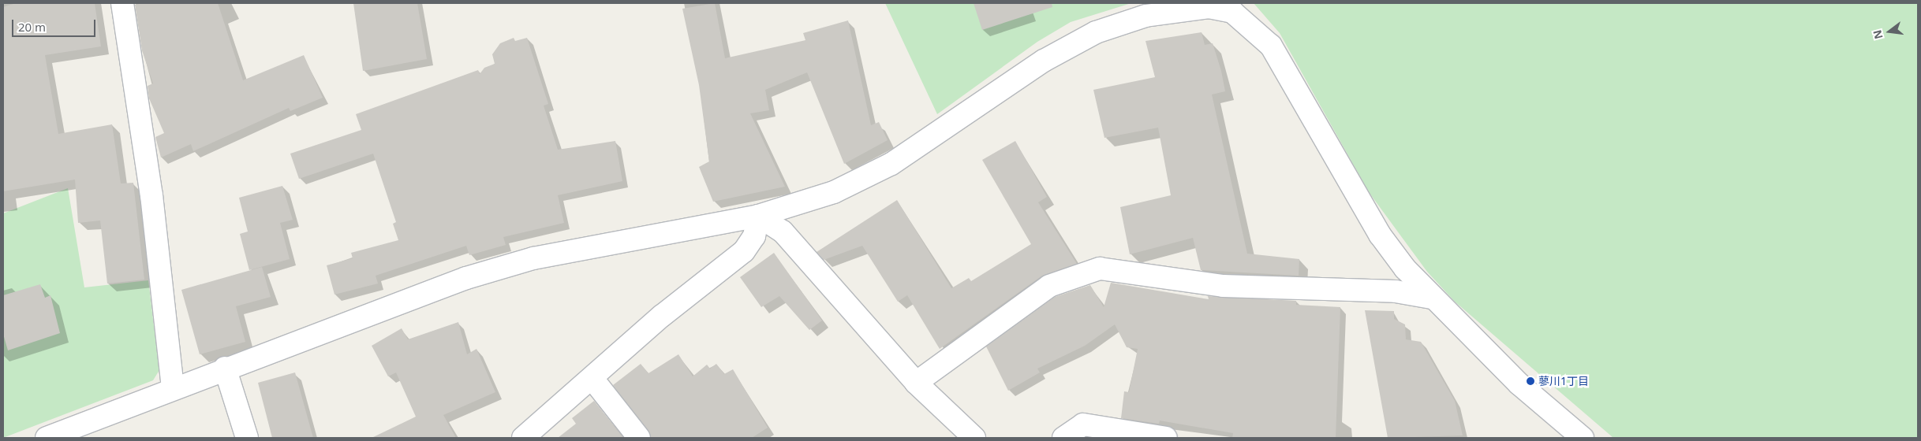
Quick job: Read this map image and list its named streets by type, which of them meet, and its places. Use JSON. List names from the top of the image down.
{
  "places": ["蓼川1丁目"],
  "scale_bar": "20 m",
  "north": "left"
}
